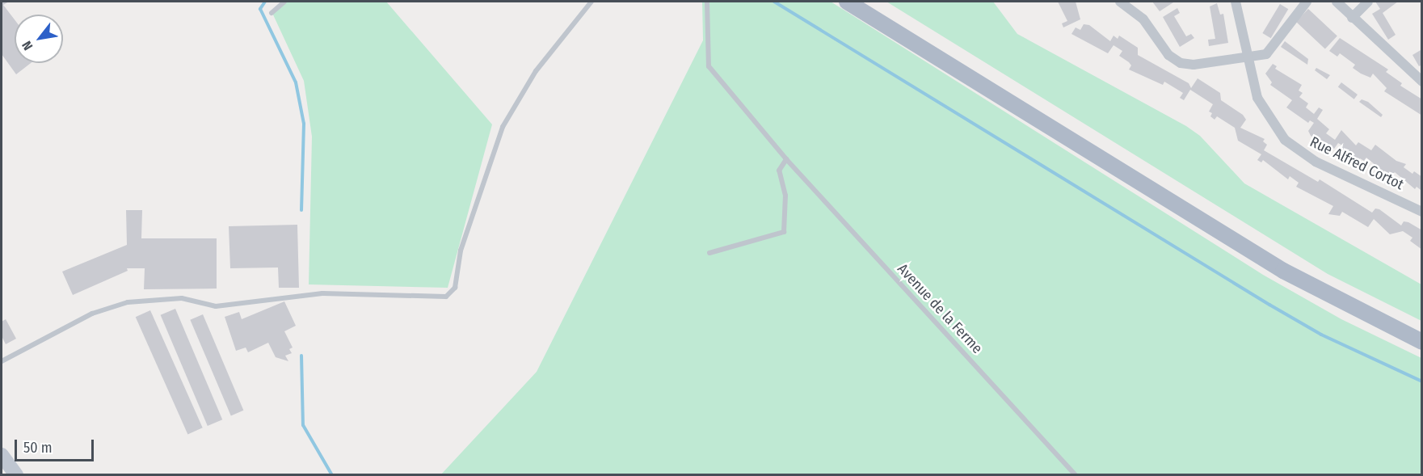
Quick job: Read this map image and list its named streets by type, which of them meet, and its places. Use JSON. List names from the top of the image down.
{
  "streets": {
    "street": ["Rue Alfred Cortot"],
    "lane": ["Avenue de la Ferme"]
  },
  "scale_bar": "50 m",
  "north": "bottom left"
}
